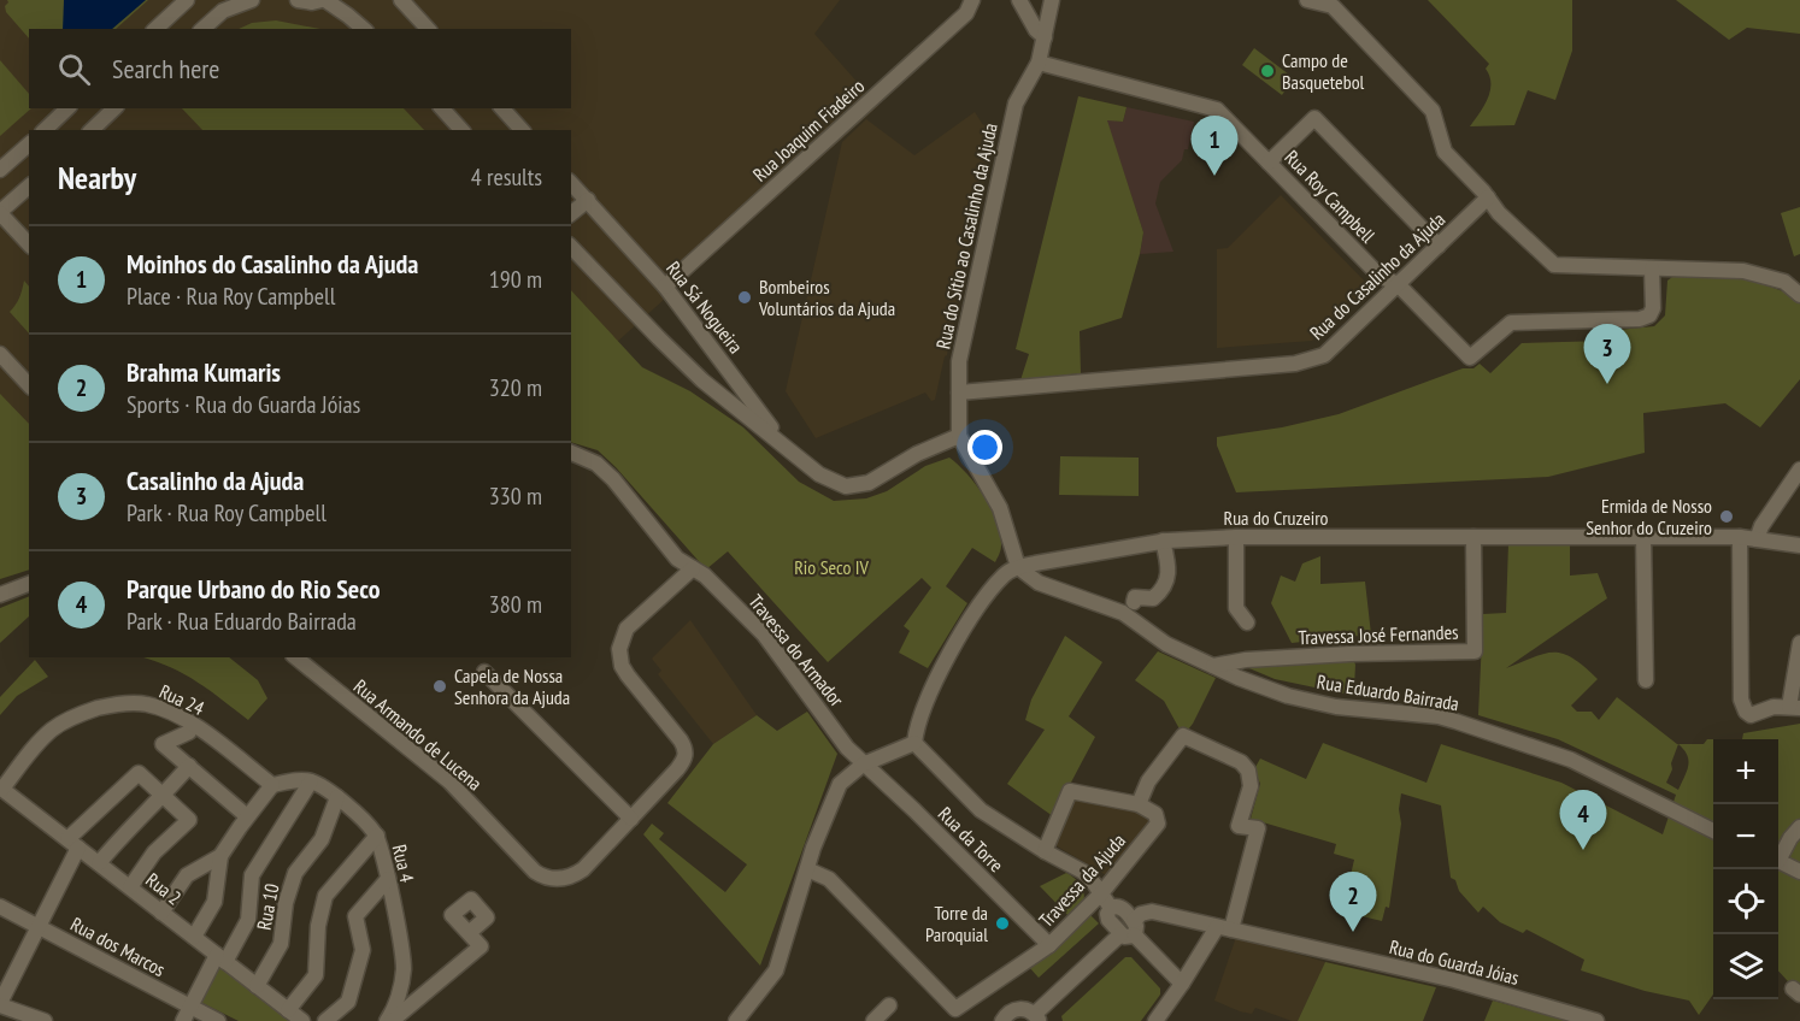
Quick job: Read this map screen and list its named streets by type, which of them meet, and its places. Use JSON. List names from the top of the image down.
{
  "streets": {
    "street": [
      "Rua Joaquim Fiadeiro",
      "Rua Roy Campbell",
      "Rua do Sítio ao Casalinho da Ajuda",
      "Rua do Casalinho da Ajuda",
      "Rua Sá Nogueira",
      "Rua do Cruzeiro",
      "Travessa José Fernandes",
      "Travessa do Armador",
      "Rua Eduardo Bairrada",
      "Rua 24",
      "Rua Armando de Lucena",
      "Rua da Torre",
      "Rua 4",
      "Travessa da Ajuda",
      "Rua 2",
      "Rua 10",
      "Rua dos Marcos",
      "Rua do Guarda Jóias"
    ]
  },
  "crossings": [
    ["Rua Joaquim Fiadeiro", "Rua Sá Nogueira"],
    ["Rua Roy Campbell", "Rua do Sítio ao Casalinho da Ajuda"],
    ["Rua Roy Campbell", "Rua do Casalinho da Ajuda"],
    ["Rua do Sítio ao Casalinho da Ajuda", "Rua do Casalinho da Ajuda"],
    ["Rua do Sítio ao Casalinho da Ajuda", "Rua Sá Nogueira"],
    ["Rua do Cruzeiro", "Travessa José Fernandes"],
    ["Rua do Cruzeiro", "Rua Eduardo Bairrada"],
    ["Travessa José Fernandes", "Rua Eduardo Bairrada"],
    ["Travessa do Armador", "Rua Armando de Lucena"],
    ["Travessa do Armador", "Rua da Torre"],
    ["Rua 24", "Rua 2"],
    ["Rua da Torre", "Travessa da Ajuda"],
    ["Rua 4", "Rua 10"],
    ["Rua 2", "Rua 10"]
  ],
  "parks": ["Rio Seco IV"],
  "places": [
    "Campo de Basquetebol",
    "Bombeiros Voluntários da Ajuda",
    "Ermida de Nosso Senhor do Cruzeiro",
    "Capela de Nossa Senhora da Ajuda",
    "Torre da Paroquial"
  ],
  "page": {
    "search": "Search here",
    "pins": [
      "1",
      "3",
      "4",
      "2"
    ],
    "heading": ["Nearby", "4 results"],
    "list": [
      {
        "mark": "1",
        "name": "Moinhos do Casalinho da Ajuda",
        "note": "Place · Rua Roy Campbell",
        "value": "190 m"
      },
      {
        "mark": "2",
        "name": "Brahma Kumaris",
        "note": "Sports · Rua do Guarda Jóias",
        "value": "320 m"
      },
      {
        "mark": "3",
        "name": "Casalinho da Ajuda",
        "note": "Park · Rua Roy Campbell",
        "value": "330 m"
      },
      {
        "mark": "4",
        "name": "Parque Urbano do Rio Seco",
        "note": "Park · Rua Eduardo Bairrada",
        "value": "380 m"
      }
    ],
    "map_buttons": ["+", "−"]
  }
}
